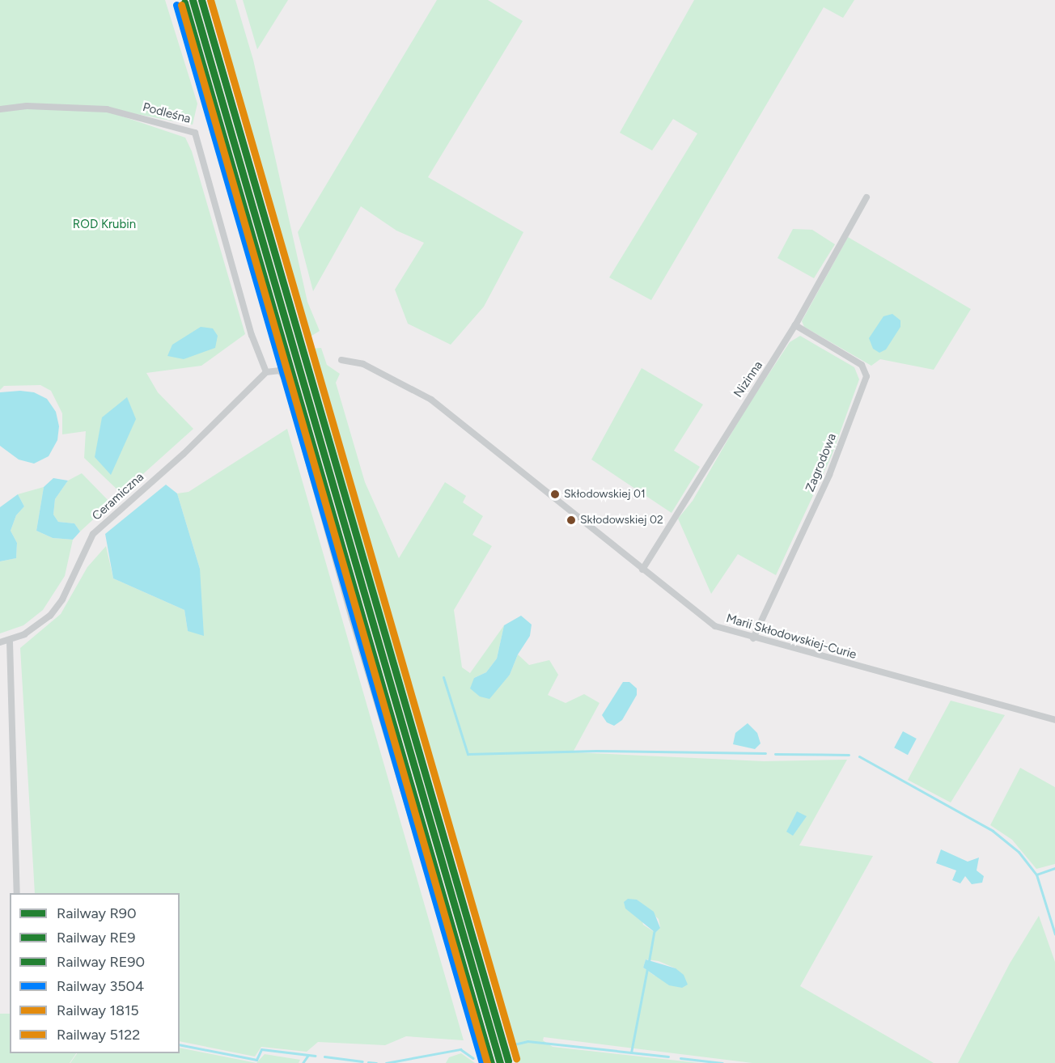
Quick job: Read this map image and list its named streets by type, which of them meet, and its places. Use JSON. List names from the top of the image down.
{
  "streets": {
    "street": [
      "Podleśna",
      "Nizinna",
      "Zagrodowa",
      "Ceramiczna",
      "Marii Skłodowskiej-Curie"
    ]
  },
  "crossings": [
    ["Podleśna", "Ceramiczna"],
    ["Nizinna", "Zagrodowa"],
    ["Nizinna", "Marii Skłodowskiej-Curie"],
    ["Zagrodowa", "Marii Skłodowskiej-Curie"]
  ],
  "parks": ["ROD Krubin"],
  "places": ["Skłodowskiej 01", "Skłodowskiej 02"],
  "lines": [
    "rail line R90",
    "rail line RE90",
    "rail line 1815",
    "rail line RE9",
    "rail line 3504",
    "rail line 5122"
  ],
  "legend": [
    "Railway R90",
    "Railway RE9",
    "Railway RE90",
    "Railway 3504",
    "Railway 1815",
    "Railway 5122"
  ]
}
